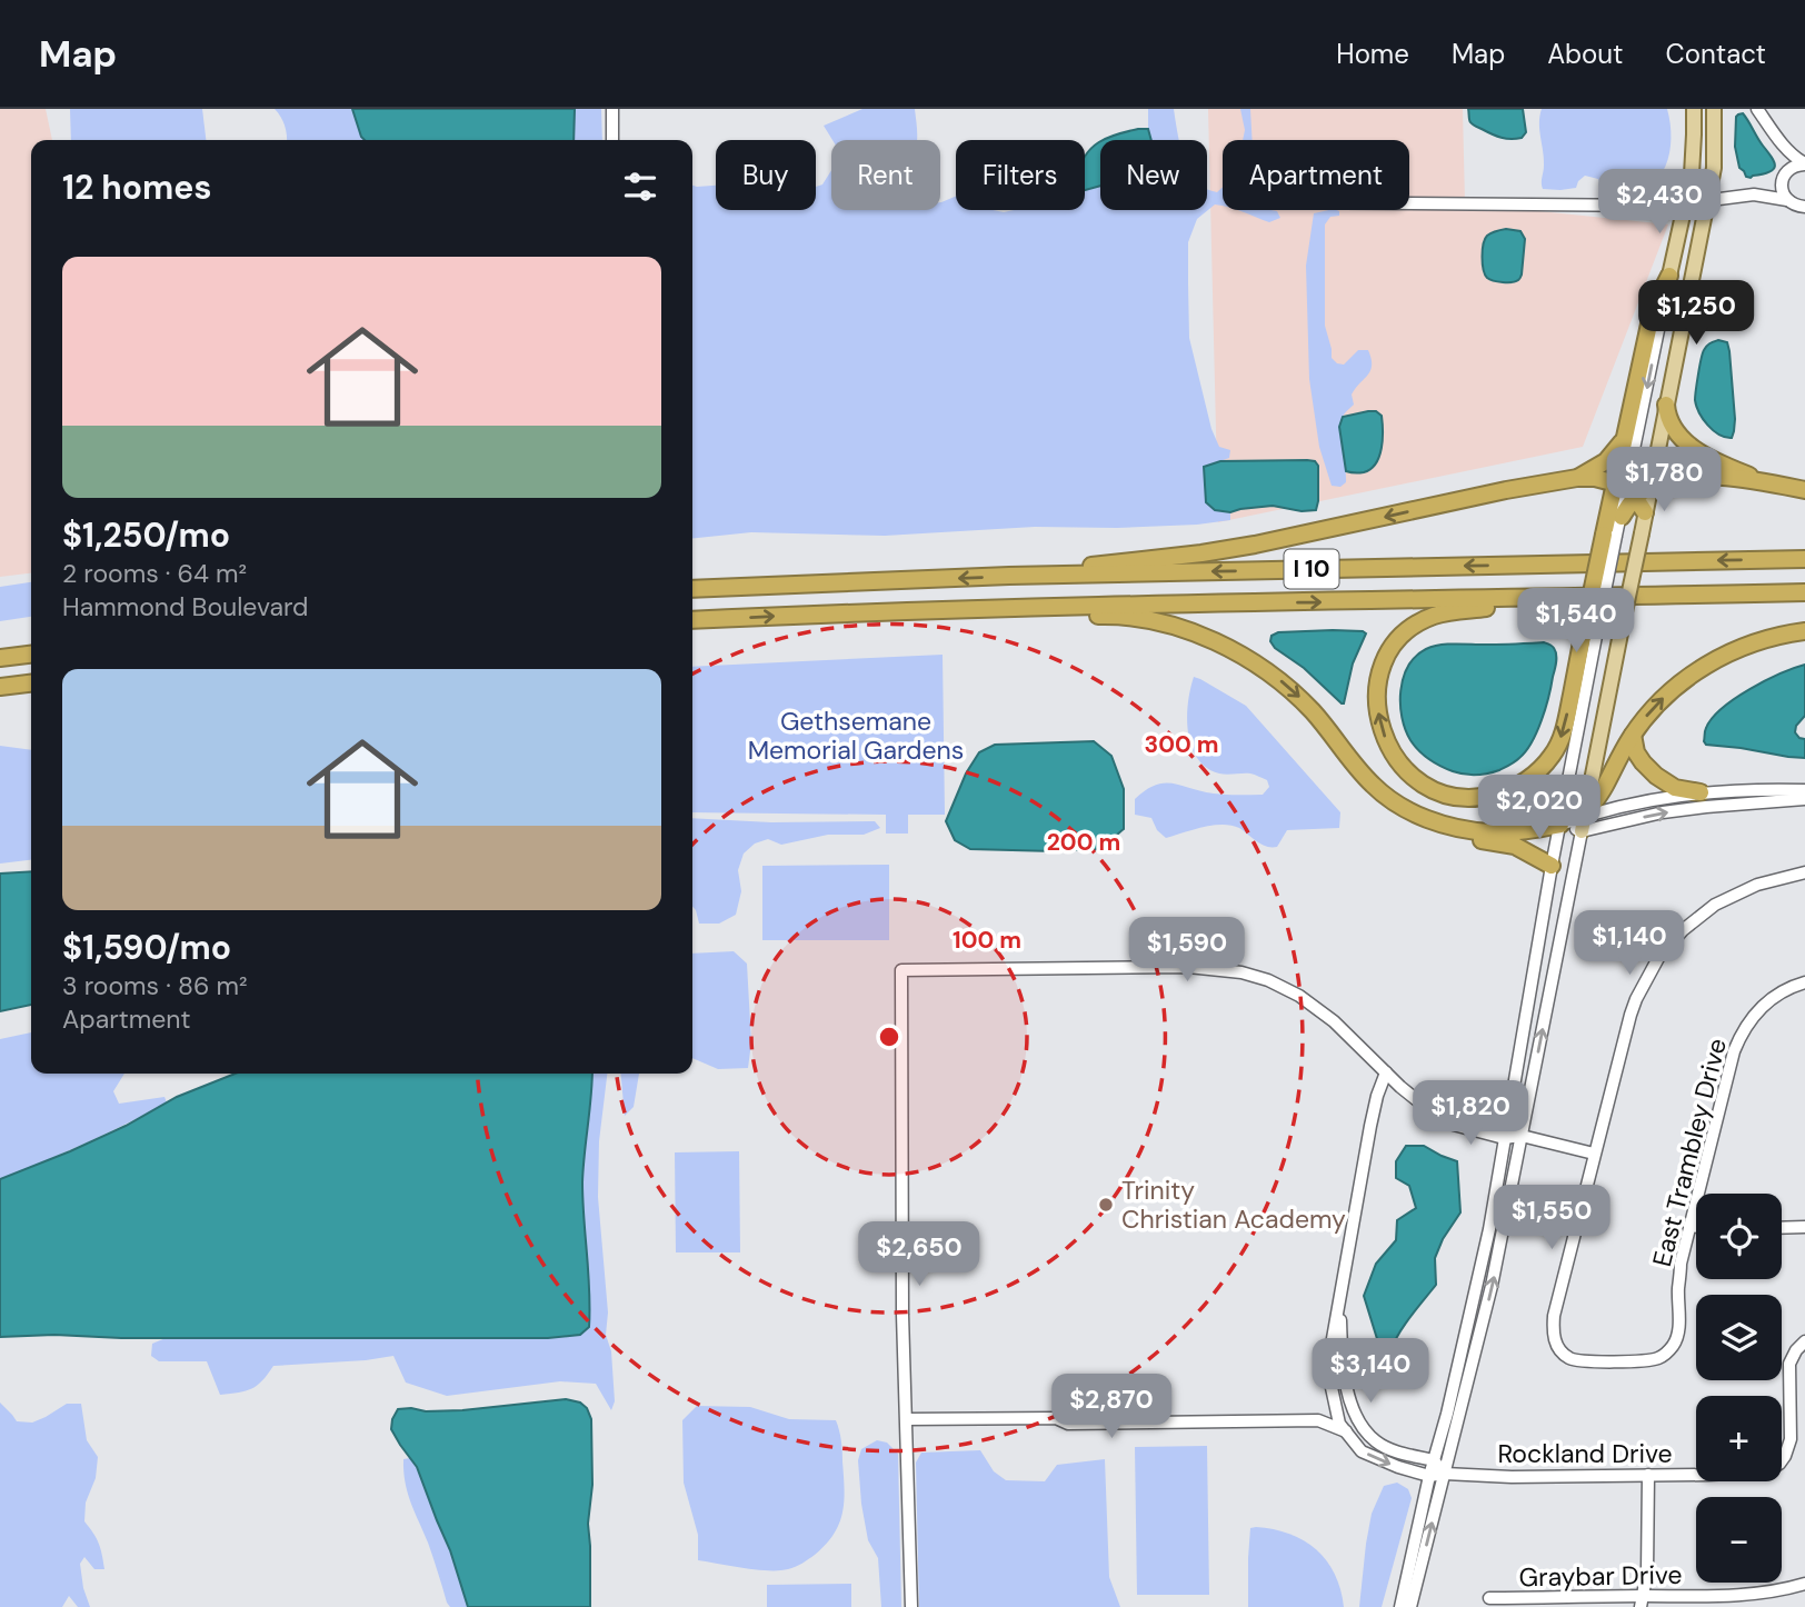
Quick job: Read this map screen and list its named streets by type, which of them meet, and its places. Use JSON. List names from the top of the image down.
{
  "streets": {
    "highway": ["I 10"],
    "street": ["East Trambley Drive", "Rockland Drive", "Graybar Drive"]
  },
  "parks": ["Gethsemane Memorial Gardens"],
  "places": ["Trinity Christian Academy"],
  "page": {
    "header": "Map",
    "nav": [
      "Home",
      "Map",
      "About",
      "Contact"
    ],
    "chip": [
      "Buy",
      "Rent",
      "Filters",
      "New",
      "Apartment"
    ],
    "heading": "12 homes",
    "price": [
      "$2,430",
      "$1,250",
      "$1,780",
      "$1,540",
      "$2,020",
      "$1,140",
      "$1,590",
      "$1,820",
      "$1,550",
      "$2,650",
      "$3,140",
      "$2,870"
    ],
    "list": [
      {
        "name": "$1,250/mo",
        "note": "2 rooms · 64 m² · Hammond Boulevard"
      },
      {
        "name": "$1,590/mo",
        "note": "3 rooms · 86 m² · Apartment"
      }
    ],
    "map_buttons": ["+", "−"]
  },
  "rings": ["300 m", "200 m", "100 m"]
}
